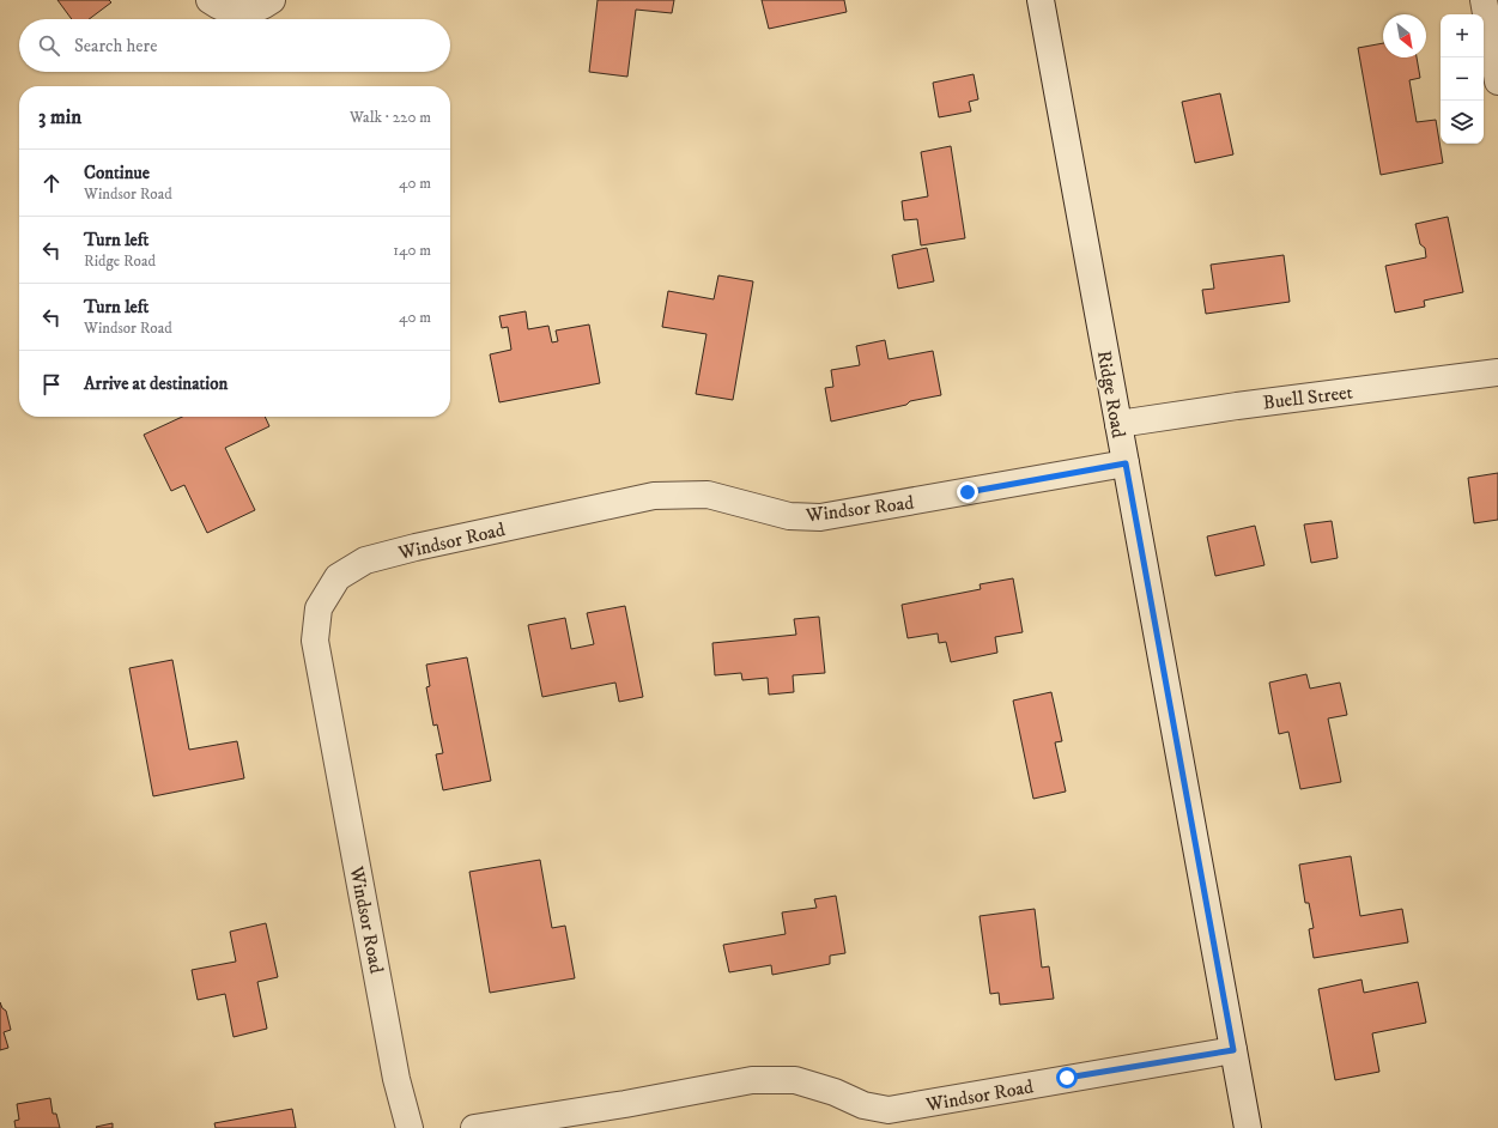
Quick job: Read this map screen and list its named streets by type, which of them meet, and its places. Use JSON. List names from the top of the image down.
{
  "streets": {
    "street": ["Ridge Road", "Buell Street", "Windsor Road"]
  },
  "crossings": [
    ["Ridge Road", "Buell Street"],
    ["Ridge Road", "Windsor Road"]
  ],
  "north": "bottom right",
  "page": {
    "map_buttons": ["+", "−"],
    "search": "Search here",
    "heading": ["3 min", "Walk · 220 m"],
    "list": [
      ["Continue", "Windsor Road", "40 m"],
      ["Turn left", "Ridge Road", "140 m"],
      ["Turn left", "Windsor Road", "40 m"],
      "Arrive at destination"
    ]
  }
}
